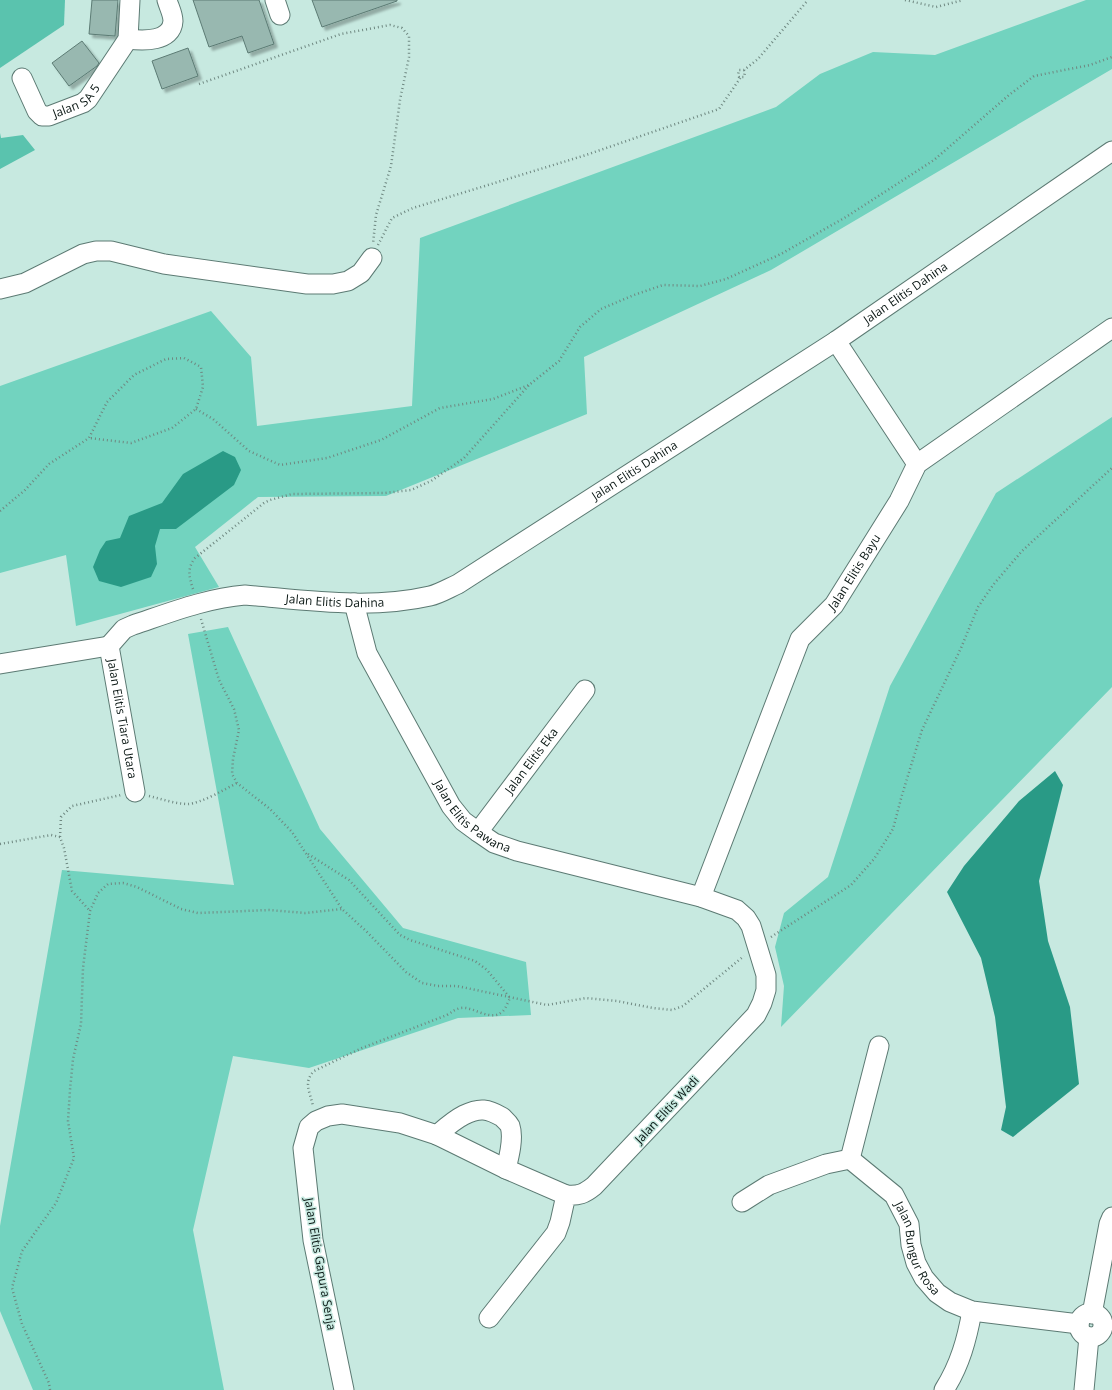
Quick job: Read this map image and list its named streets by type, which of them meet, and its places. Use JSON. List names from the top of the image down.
{
  "streets": {
    "street": [
      "Jalan SA 5",
      "Jalan Elitis Dahina",
      "Jalan Elitis Bayu",
      "Jalan Elitis Tiara Utara",
      "Jalan Elitis Eka",
      "Jalan Elitis Pawana",
      "Jalan Elitis Wadi",
      "Jalan Bungur Rosa",
      "Jalan Elitis Gapura Senja"
    ]
  },
  "crossings": [
    ["Jalan Elitis Dahina", "Jalan Elitis Tiara Utara"],
    ["Jalan Elitis Dahina", "Jalan Elitis Pawana"],
    ["Jalan Elitis Bayu", "Jalan Elitis Pawana"],
    ["Jalan Elitis Bayu", "Jalan Elitis Wadi"],
    ["Jalan Elitis Eka", "Jalan Elitis Pawana"],
    ["Jalan Elitis Pawana", "Jalan Elitis Wadi"]
  ]
}
